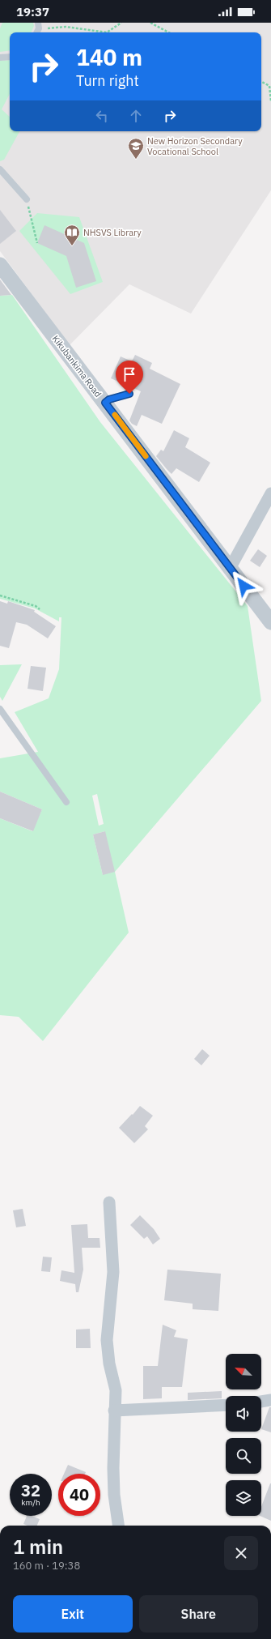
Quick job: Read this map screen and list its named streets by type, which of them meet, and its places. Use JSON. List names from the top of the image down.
{
  "streets": {
    "street": ["Kikubankima Road"]
  },
  "places": {
    "school or university": ["New Horizon Secondary Vocational School"],
    "library": ["NHSVS Library"]
  },
  "north": "top left",
  "page": {
    "status": "19:37",
    "turn": ["140 m", "Turn right"],
    "speed": "32 km/h",
    "limit": "40",
    "heading": ["1 min", "160 m · 19:38"],
    "buttons": ["Exit", "Share"]
  }
}
